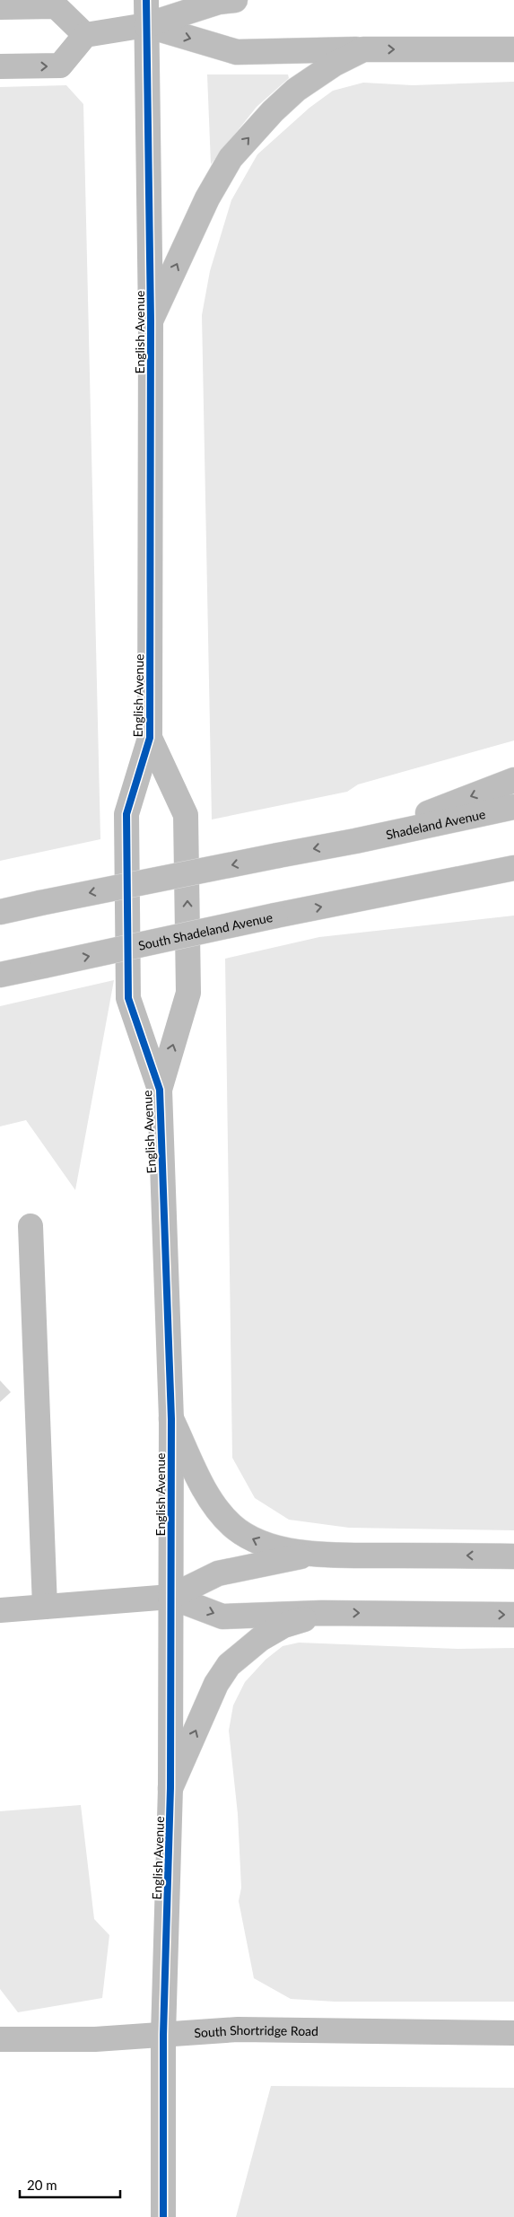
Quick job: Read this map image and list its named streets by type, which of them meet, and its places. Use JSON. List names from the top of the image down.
{
  "streets": {
    "main road": [
      "English Avenue",
      "Shadeland Avenue",
      "South Shadeland Avenue",
      "South Shortridge Road"
    ]
  },
  "crossings": [
    ["English Avenue", "South Shortridge Road"]
  ],
  "scale_bar": "20 m"
}
